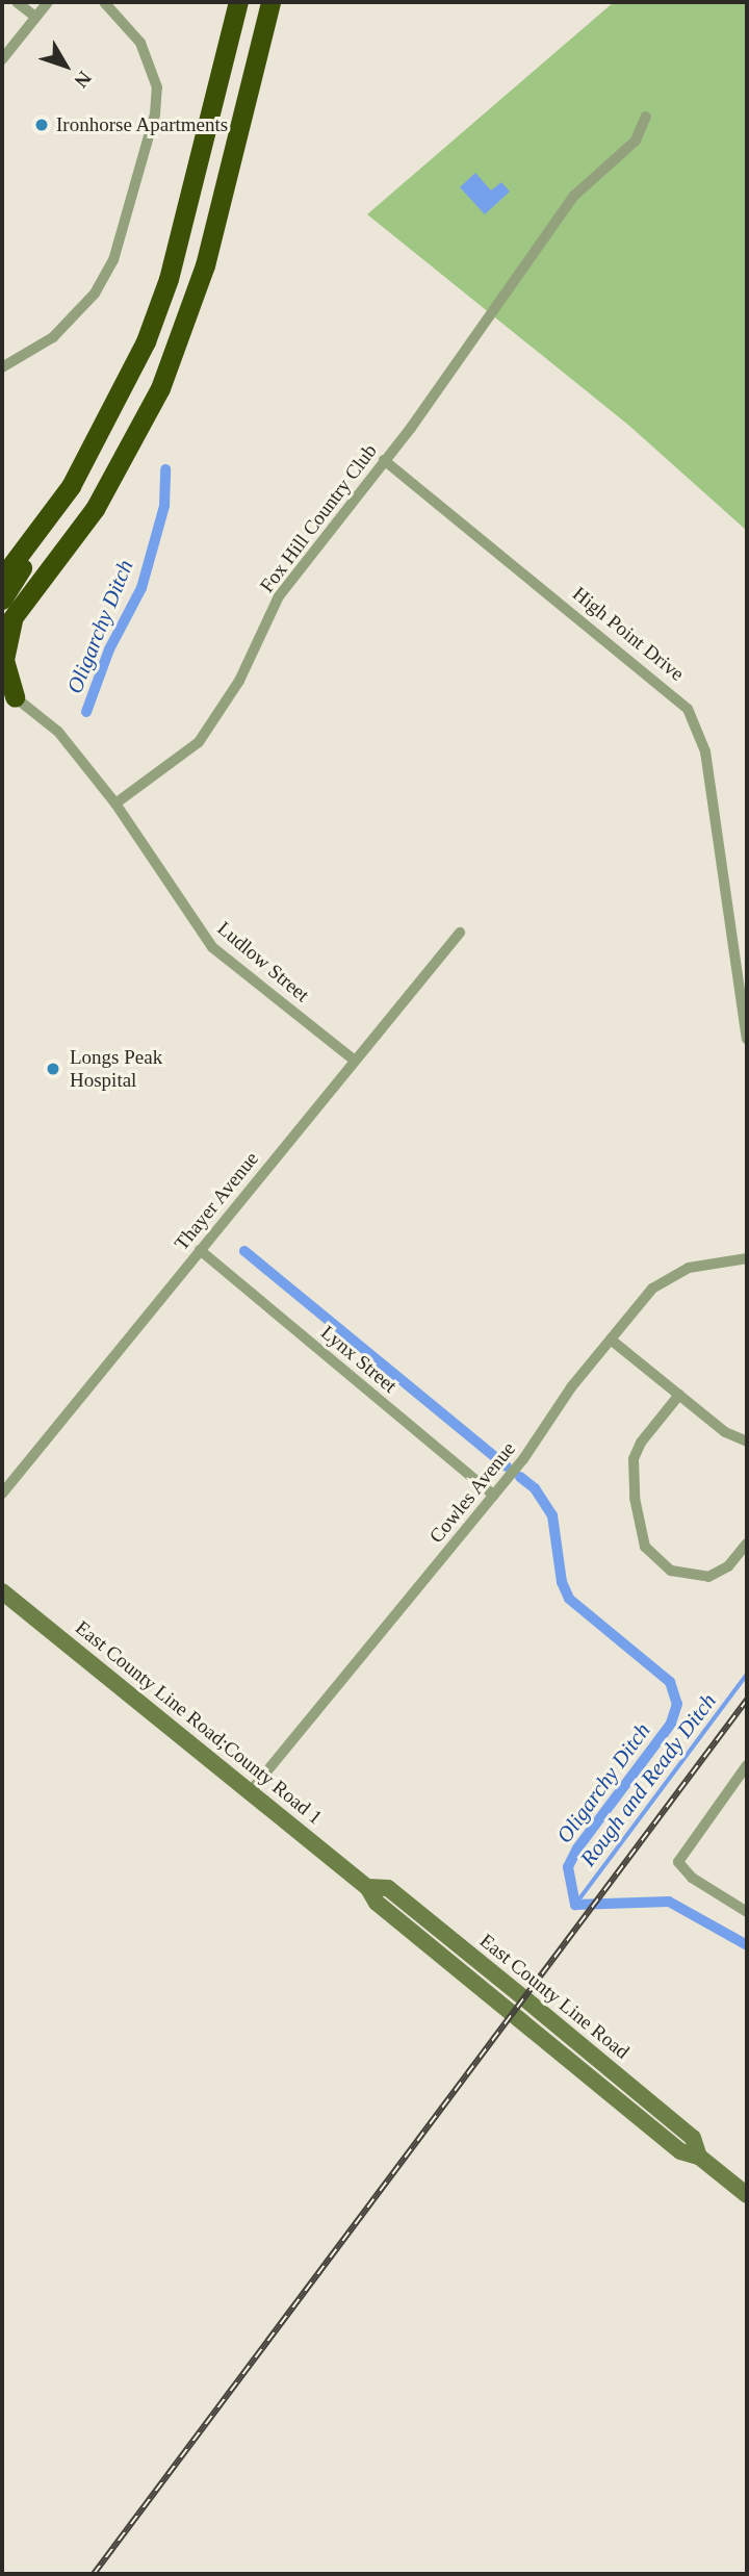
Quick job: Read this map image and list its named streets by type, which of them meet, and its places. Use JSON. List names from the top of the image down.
{
  "streets": {
    "main road": ["East County Line Road;County Road 1"],
    "street": [
      "Fox Hill Country Club",
      "High Point Drive",
      "Ludlow Street",
      "Thayer Avenue",
      "Lynx Street",
      "Cowles Avenue"
    ]
  },
  "crossings": [
    ["Fox Hill Country Club", "High Point Drive"],
    ["Fox Hill Country Club", "Ludlow Street"],
    ["Ludlow Street", "Thayer Avenue"],
    ["Thayer Avenue", "Lynx Street"],
    ["Lynx Street", "Cowles Avenue"],
    ["Cowles Avenue", "East County Line Road;County Road 1"]
  ],
  "water": ["Oligarchy Ditch", "Rough and Ready Ditch"],
  "places": ["Ironhorse Apartments", "Longs Peak Hospital"],
  "north": "bottom right"
}
